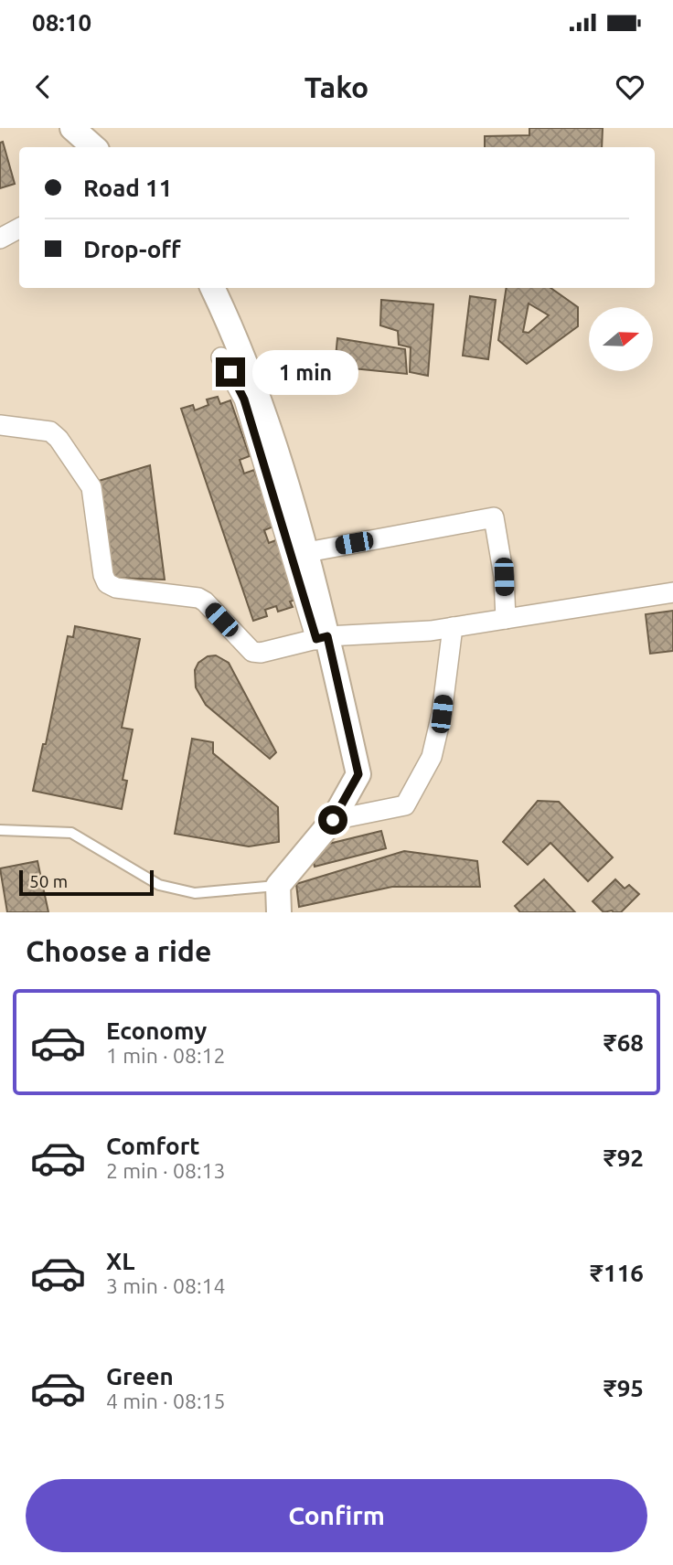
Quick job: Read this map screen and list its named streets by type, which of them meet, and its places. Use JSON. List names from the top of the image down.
{
  "scale_bar": "50 m",
  "north": "right",
  "page": {
    "status": "08:10",
    "header": "Tako",
    "banner": ["Road 11", "Drop-off"],
    "bubble": "1 min",
    "scale": "50 m",
    "heading": "Choose a ride",
    "list": [
      {
        "name": "Economy",
        "note": "1 min · 08:12",
        "value": "₹68"
      },
      {
        "name": "Comfort",
        "note": "2 min · 08:13",
        "value": "₹92"
      },
      {
        "name": "XL",
        "note": "3 min · 08:14",
        "value": "₹116"
      },
      {
        "name": "Green",
        "note": "4 min · 08:15",
        "value": "₹95"
      }
    ],
    "buttons": "Confirm"
  }
}
